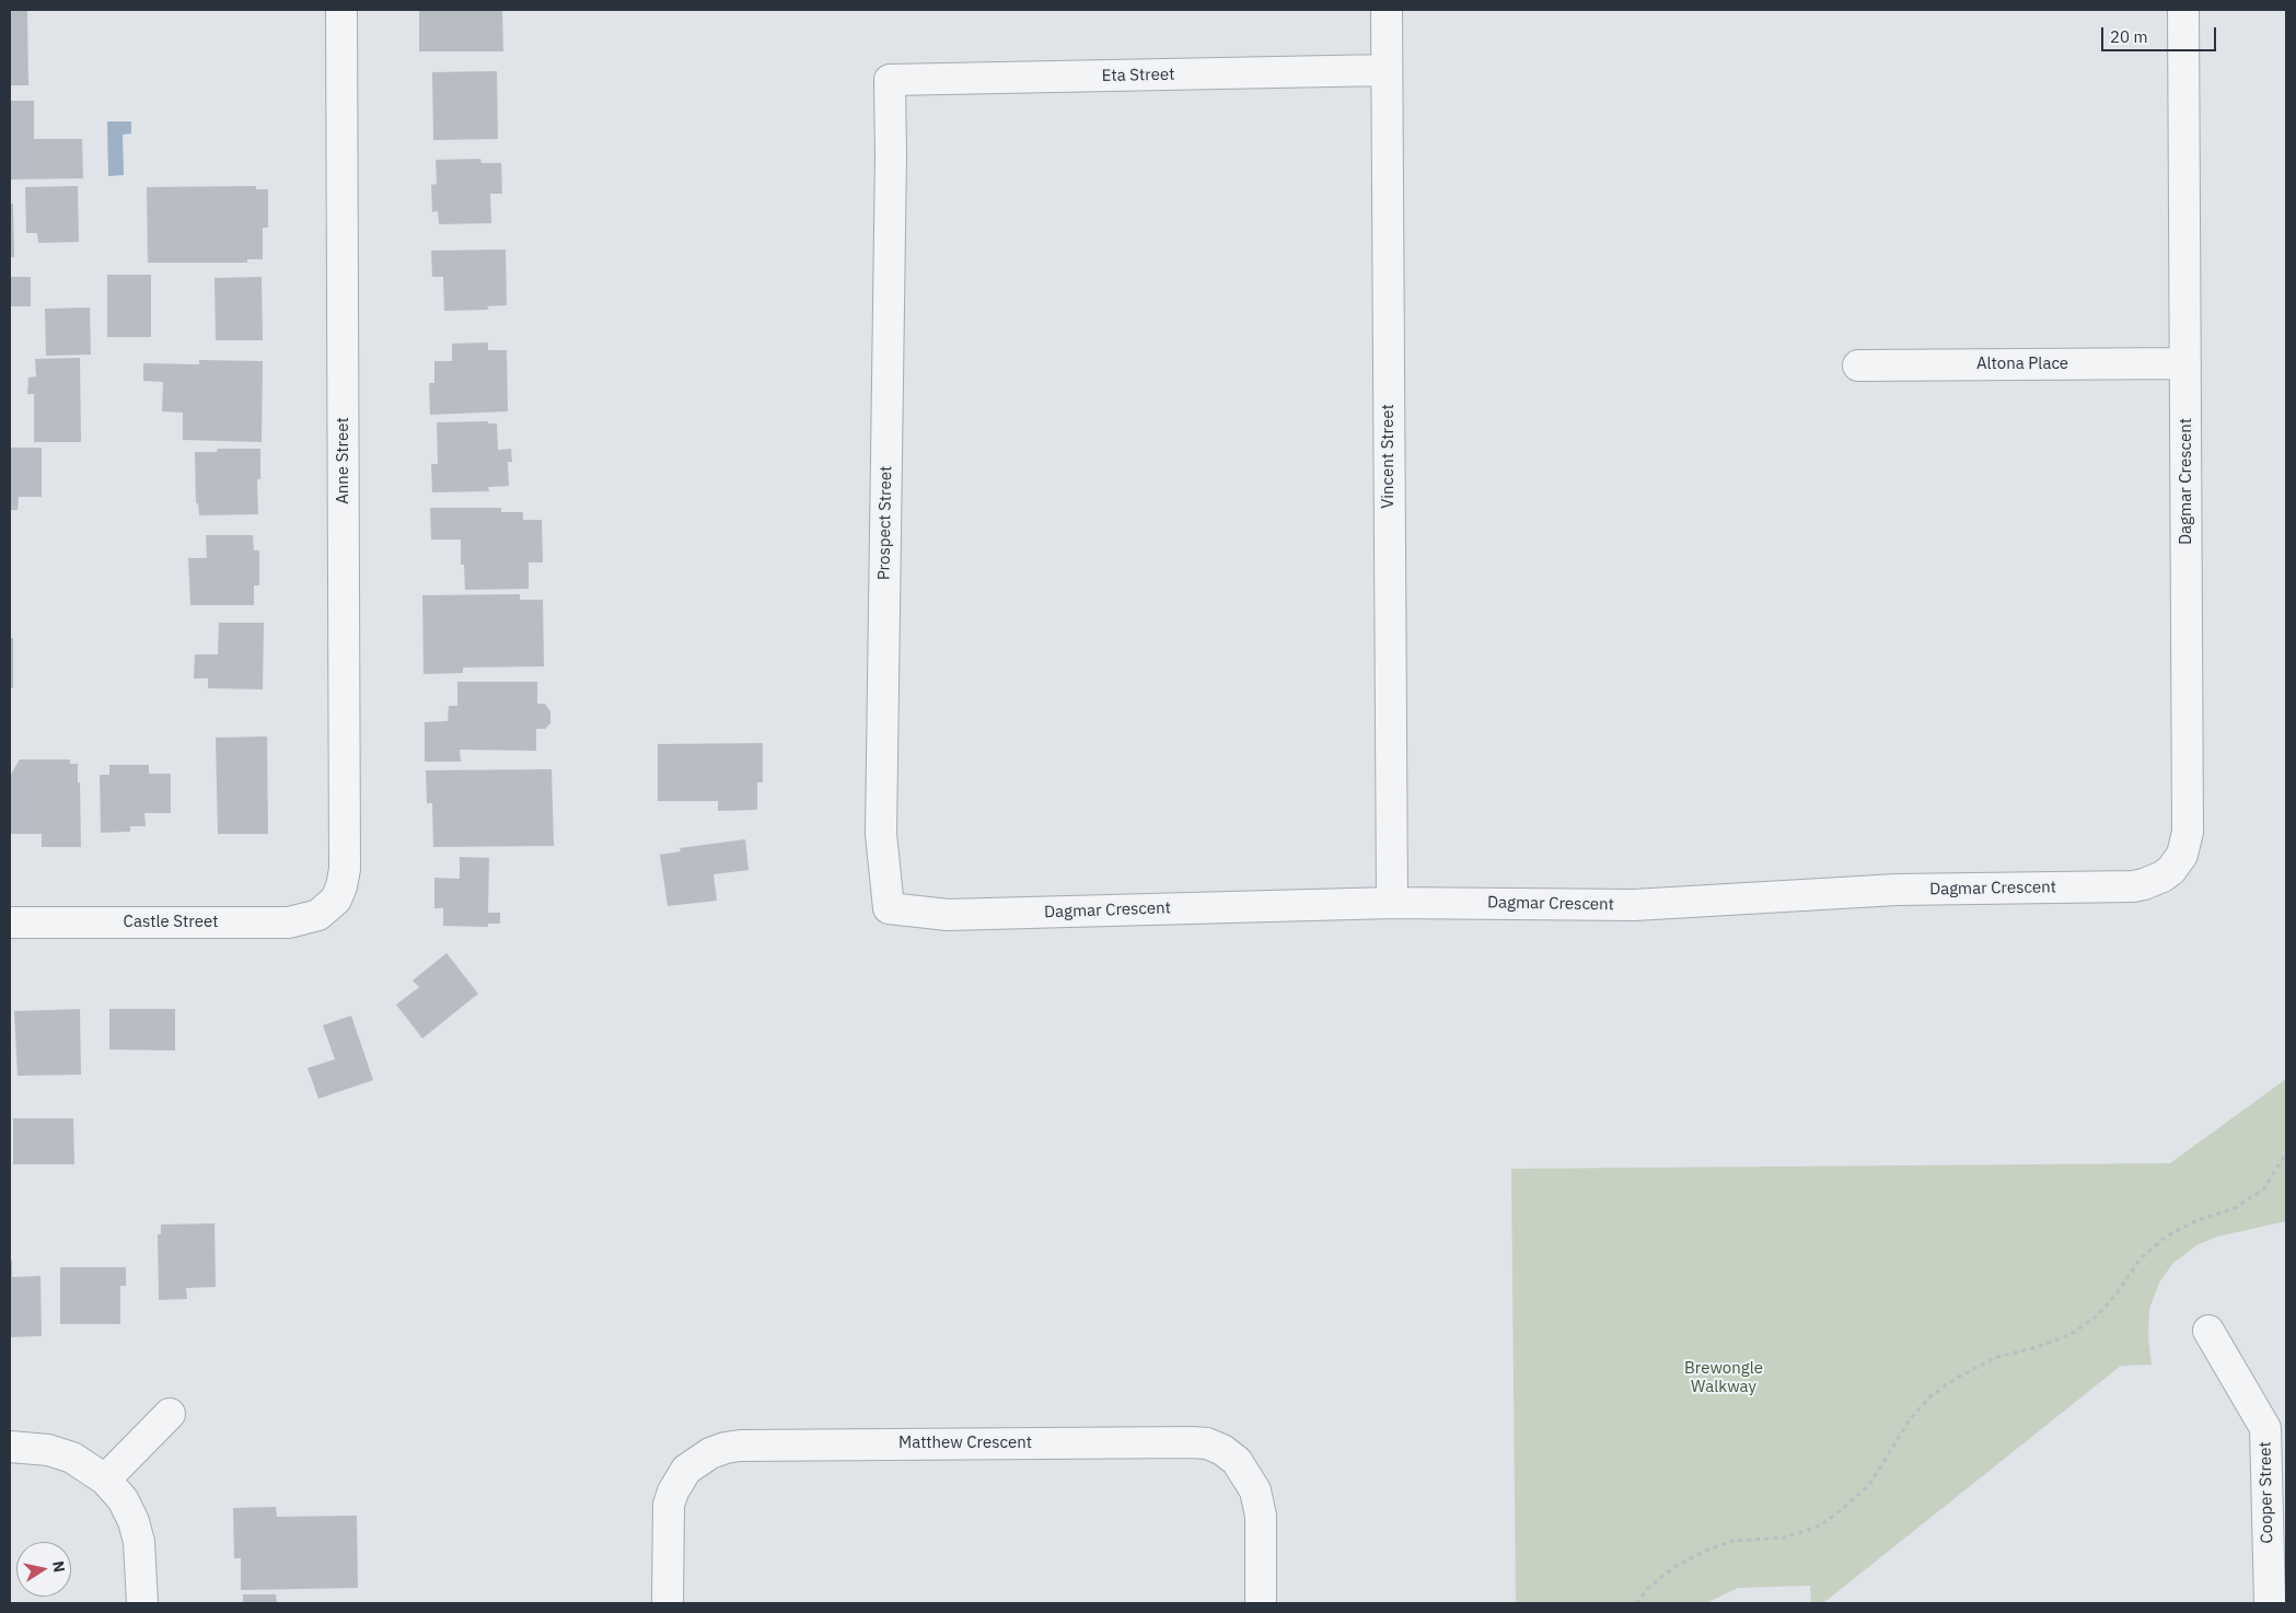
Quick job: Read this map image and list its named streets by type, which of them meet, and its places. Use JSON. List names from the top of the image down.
{
  "streets": {
    "street": [
      "Eta Street",
      "Altona Place",
      "Vincent Street",
      "Anne Street",
      "Dagmar Crescent",
      "Prospect Street",
      "Castle Street",
      "Matthew Crescent",
      "Cooper Street"
    ]
  },
  "crossings": [
    ["Eta Street", "Vincent Street"],
    ["Eta Street", "Prospect Street"],
    ["Altona Place", "Dagmar Crescent"],
    ["Vincent Street", "Dagmar Crescent"],
    ["Anne Street", "Castle Street"],
    ["Dagmar Crescent", "Prospect Street"]
  ],
  "parks": ["Brewongle Walkway"],
  "scale_bar": "20 m",
  "north": "right"
}
